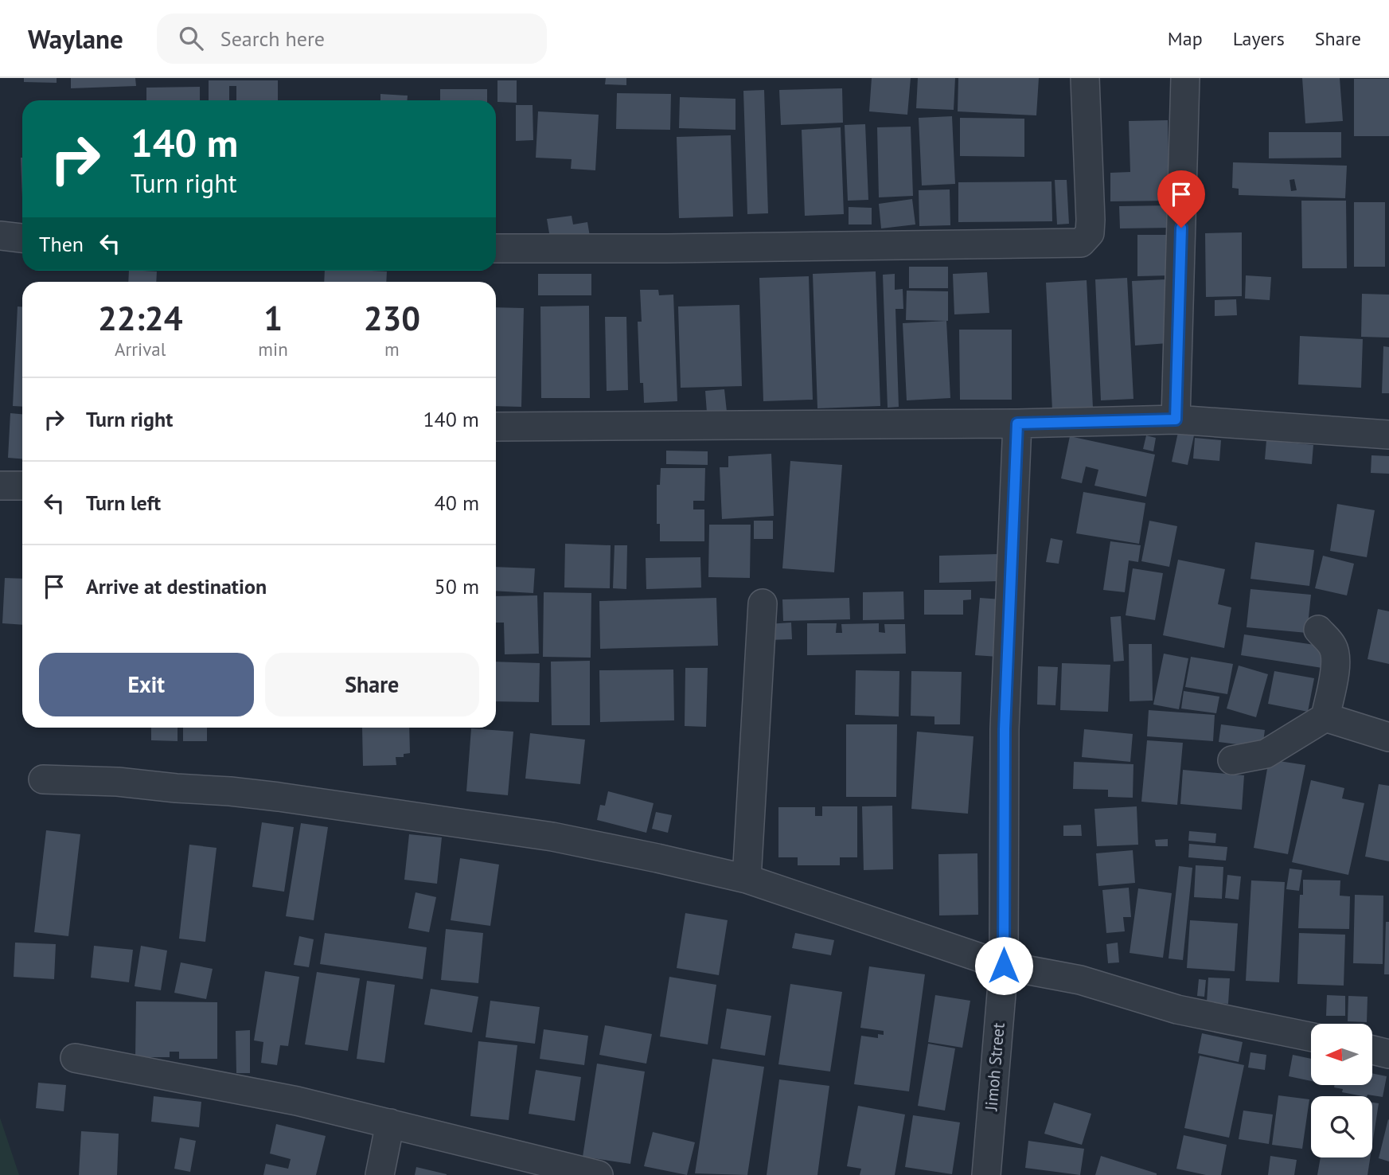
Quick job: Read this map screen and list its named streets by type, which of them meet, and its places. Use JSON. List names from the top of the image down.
{
  "streets": {
    "street": ["Jimoh Street"]
  },
  "north": "left",
  "page": {
    "header": "Waylane",
    "search": "Search here",
    "nav": ["Map", "Layers", "Share"],
    "turn": ["140 m", "Turn right"],
    "then": "Then",
    "eta": [
      "22:24",
      "Arrival",
      "1",
      "min",
      "230",
      "m"
    ],
    "list": [
      {
        "name": "Turn right",
        "value": "140 m"
      },
      {
        "name": "Turn left",
        "value": "40 m"
      },
      {
        "name": "Arrive at destination",
        "value": "50 m"
      }
    ],
    "buttons": ["Exit", "Share"]
  }
}
